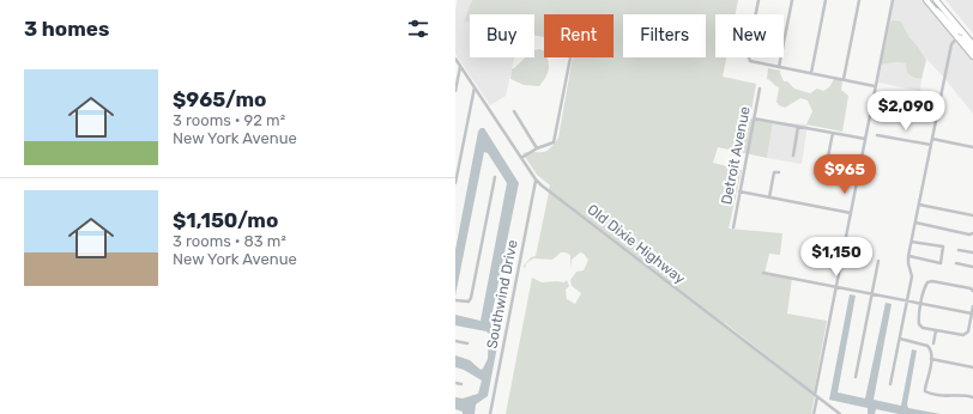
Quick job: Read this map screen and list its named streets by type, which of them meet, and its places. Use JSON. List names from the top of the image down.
{
  "streets": {
    "street": ["Detroit Avenue", "Old Dixie Highway", "Southwind Drive"]
  },
  "crossings": [
    ["Old Dixie Highway", "Southwind Drive"]
  ],
  "page": {
    "heading": "3 homes",
    "chip": [
      "Buy",
      "Rent",
      "Filters",
      "New"
    ],
    "list": [
      {
        "name": "$965/mo",
        "note": "3 rooms · 92 m² · New York Avenue"
      },
      {
        "name": "$1,150/mo",
        "note": "3 rooms · 83 m² · New York Avenue"
      }
    ],
    "price": ["$2,090", "$965", "$1,150"]
  }
}
